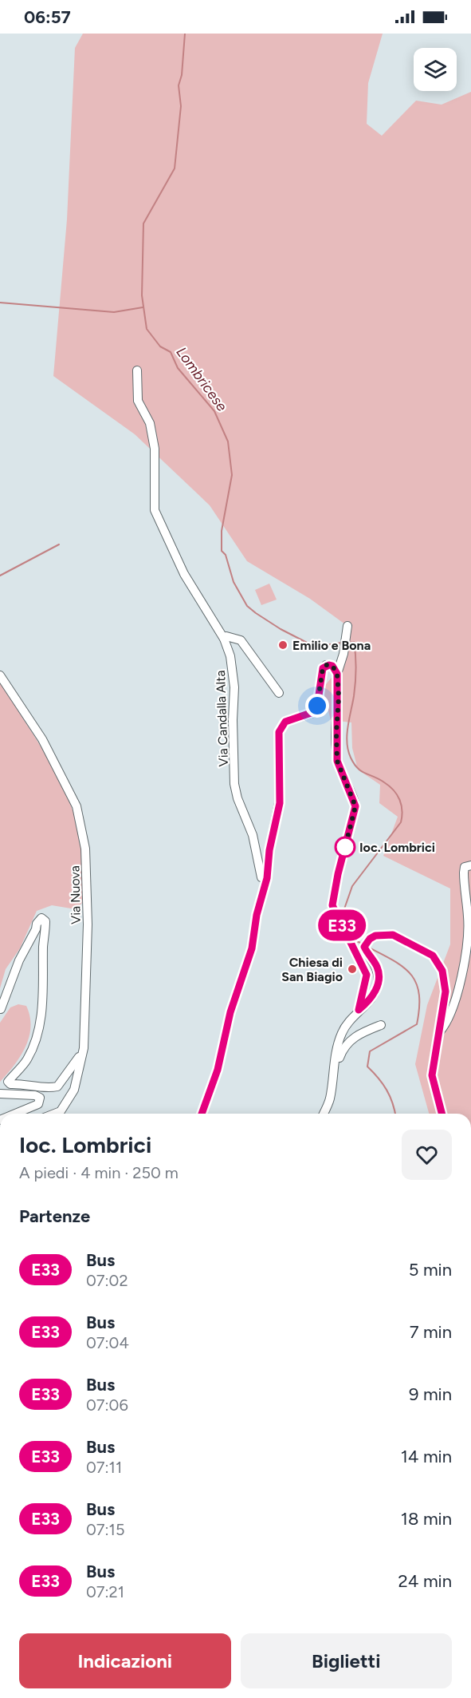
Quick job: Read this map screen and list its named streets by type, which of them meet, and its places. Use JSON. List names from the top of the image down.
{
  "streets": {
    "street": ["Via Candalla Alta", "Via Nuova"]
  },
  "water": ["Lombricese"],
  "places": ["Emilio e Bona", "Ioc. Lombrici", "Chiesa di San Biagio"],
  "lines": ["bus line E33"],
  "page": {
    "status": "06:57",
    "on_map": "E33",
    "heading": [
      ["Ioc. Lombrici", "A piedi · 4 min · 250 m"],
      "Partenze"
    ],
    "list": [
      {
        "mark": "E33",
        "name": "Bus",
        "note": "07:02",
        "value": "5 min"
      },
      {
        "mark": "E33",
        "name": "Bus",
        "note": "07:04",
        "value": "7 min"
      },
      {
        "mark": "E33",
        "name": "Bus",
        "note": "07:06",
        "value": "9 min"
      },
      {
        "mark": "E33",
        "name": "Bus",
        "note": "07:11",
        "value": "14 min"
      },
      {
        "mark": "E33",
        "name": "Bus",
        "note": "07:15",
        "value": "18 min"
      },
      {
        "mark": "E33",
        "name": "Bus",
        "note": "07:21",
        "value": "24 min"
      }
    ],
    "buttons": ["Indicazioni", "Biglietti"]
  }
}
